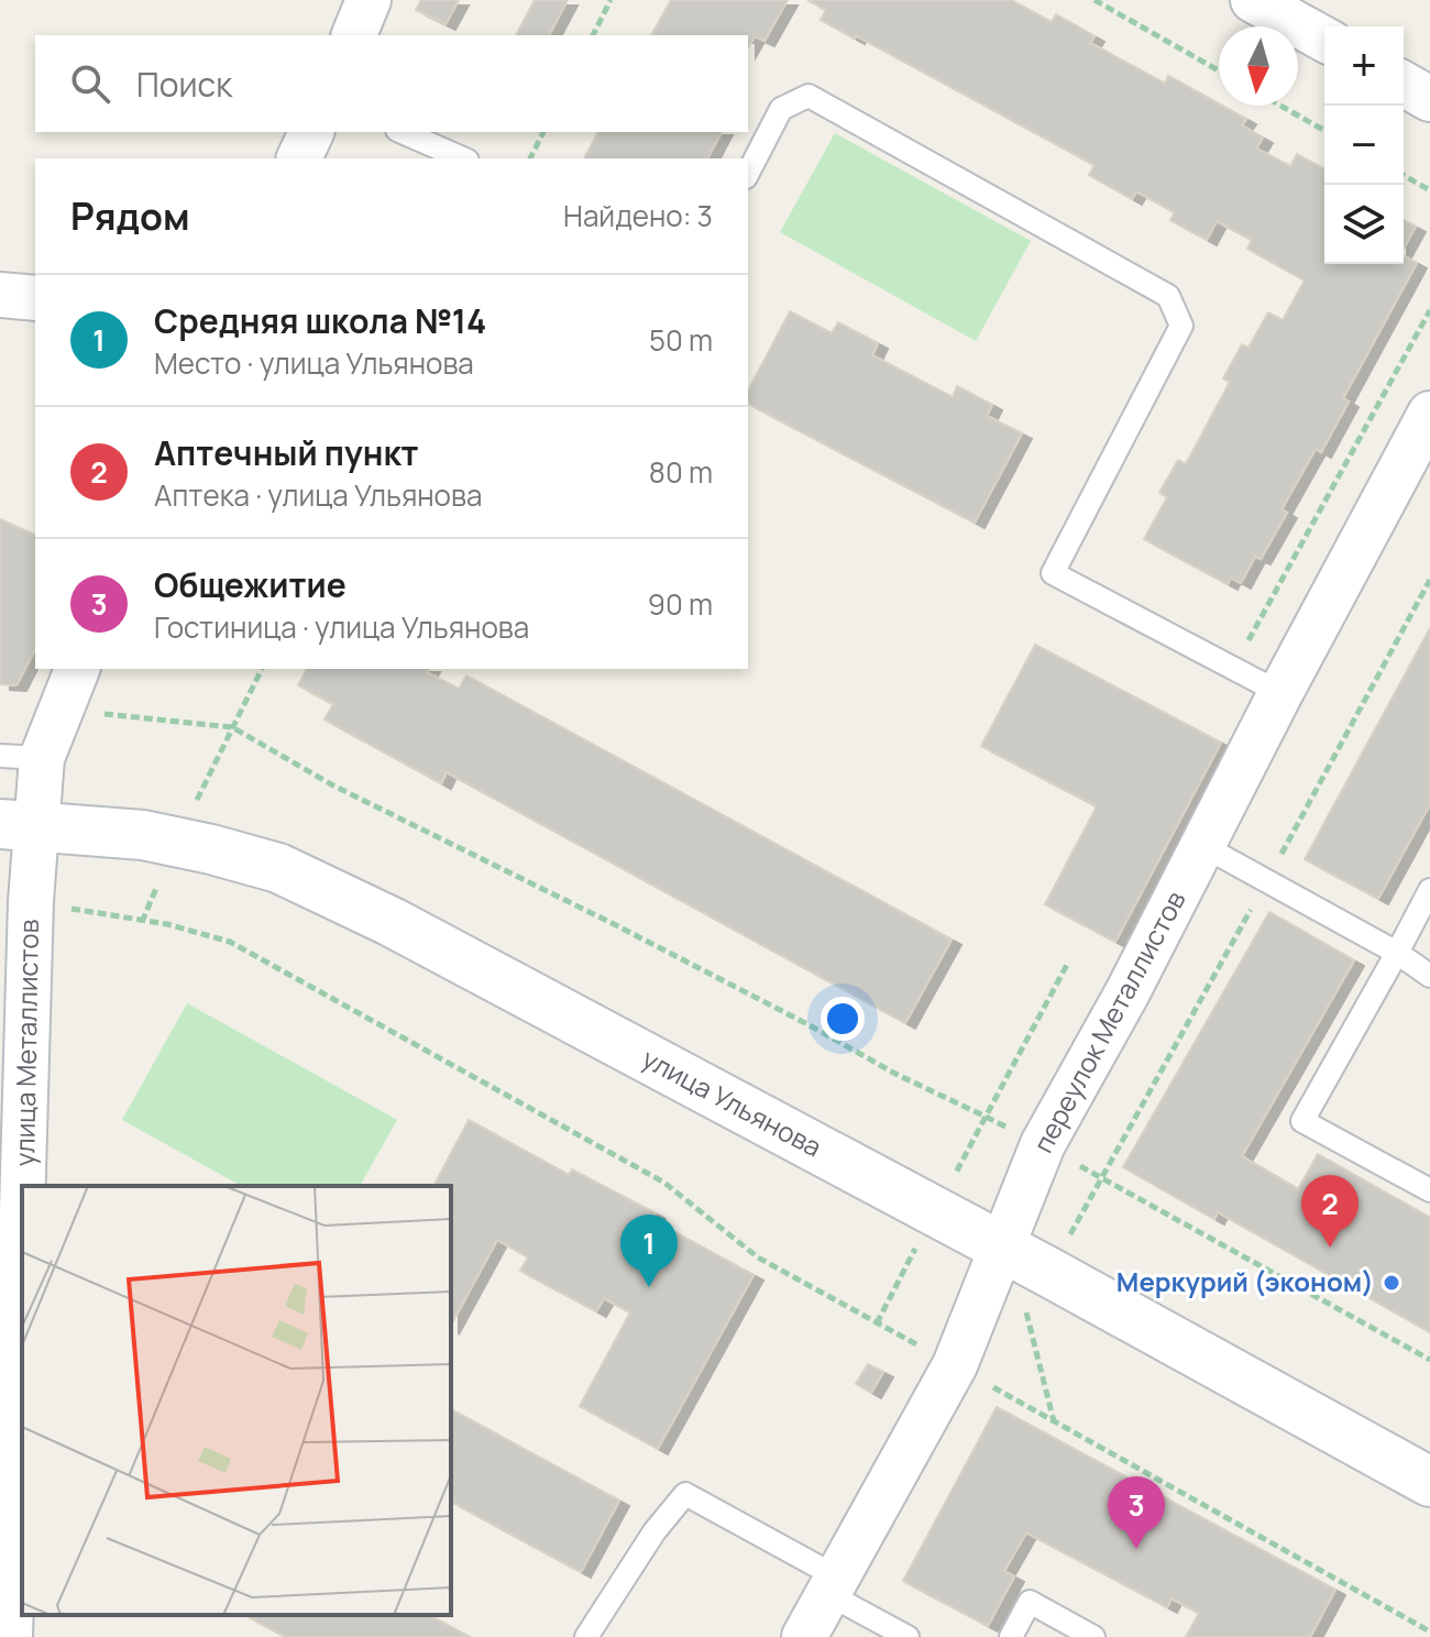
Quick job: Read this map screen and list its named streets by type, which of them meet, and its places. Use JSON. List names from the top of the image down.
{
  "streets": {
    "main road": ["улица Ульянова"],
    "street": ["переулок Металлистов", "улица Металлистов"]
  },
  "crossings": [
    ["переулок Металлистов", "улица Ульянова"],
    ["улица Металлистов", "улица Ульянова"]
  ],
  "places": ["Меркурий (эконом)"],
  "north": "bottom",
  "page": {
    "map_buttons": ["+", "−"],
    "search": "Поиск",
    "heading": ["Рядом", "Найдено: 3"],
    "list": [
      {
        "mark": "1",
        "name": "Средняя школа №14",
        "note": "Место · улица Ульянова",
        "value": "50 m"
      },
      {
        "mark": "2",
        "name": "Аптечный пункт",
        "note": "Аптека · улица Ульянова",
        "value": "80 m"
      },
      {
        "mark": "3",
        "name": "Общежитие",
        "note": "Гостиница · улица Ульянова",
        "value": "90 m"
      }
    ],
    "pins": ["2", "1", "3"]
  }
}
